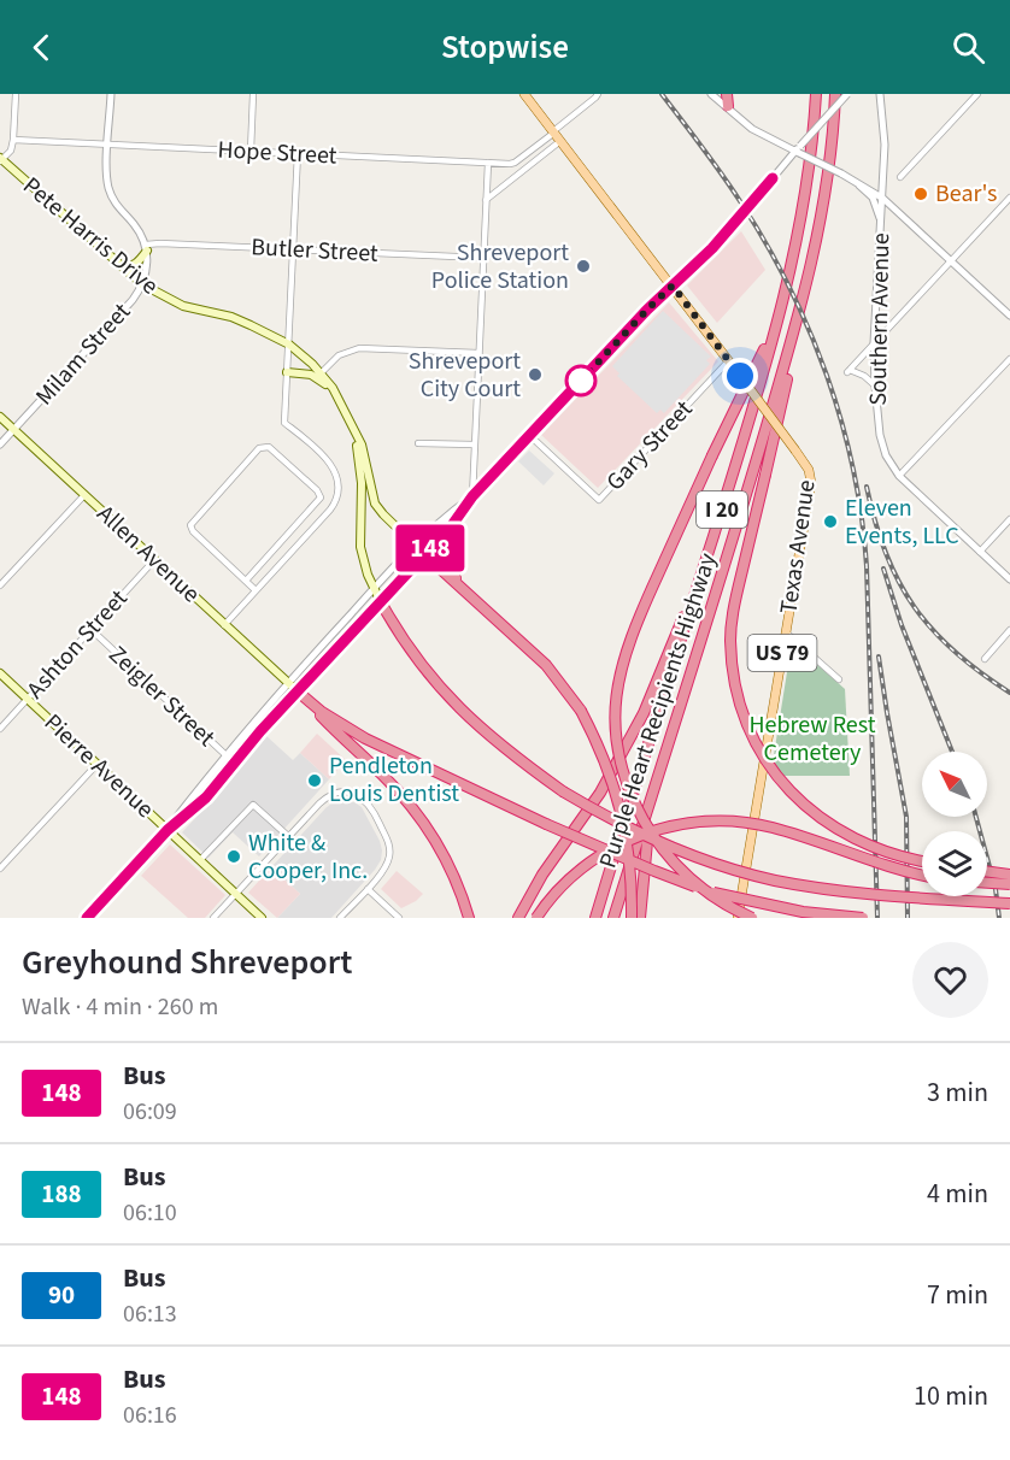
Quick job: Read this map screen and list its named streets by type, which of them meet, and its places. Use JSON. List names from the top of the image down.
{
  "streets": {
    "highway": ["I 20", "Purple Heart Recipients Highway"],
    "main road": [
      "Pete Harris Drive",
      "Texas Avenue",
      "Allen Avenue",
      "US 79",
      "Pierre Avenue"
    ],
    "street": [
      "Hope Street",
      "Butler Street",
      "Southern Avenue",
      "Milam Street",
      "Gary Street",
      "Ashton Street",
      "Zeigler Street"
    ]
  },
  "crossings": [
    ["Hope Street", "Texas Avenue"],
    ["Pete Harris Drive", "Milam Street"],
    ["Butler Street", "Milam Street"],
    ["Milam Street", "Allen Avenue"],
    ["Gary Street", "Texas Avenue"],
    ["Allen Avenue", "Ashton Street"],
    ["Ashton Street", "Zeigler Street"],
    ["Ashton Street", "Pierre Avenue"]
  ],
  "parks": ["Hebrew Rest Cemetery"],
  "places": [
    "Bear's",
    "Shreveport Police Station",
    "Shreveport City Court",
    "Eleven Events, LLC",
    "Pendleton Louis Dentist",
    "White & Cooper, Inc."
  ],
  "lines": ["bus line 148"],
  "north": "top left",
  "page": {
    "header": "Stopwise",
    "on_map": "148",
    "heading": ["Greyhound Shreveport", "Walk · 4 min · 260 m"],
    "list": [
      {
        "mark": "148",
        "name": "Bus",
        "note": "06:09",
        "value": "3 min"
      },
      {
        "mark": "188",
        "name": "Bus",
        "note": "06:10",
        "value": "4 min"
      },
      {
        "mark": "90",
        "name": "Bus",
        "note": "06:13",
        "value": "7 min"
      },
      {
        "mark": "148",
        "name": "Bus",
        "note": "06:16",
        "value": "10 min"
      }
    ]
  }
}
